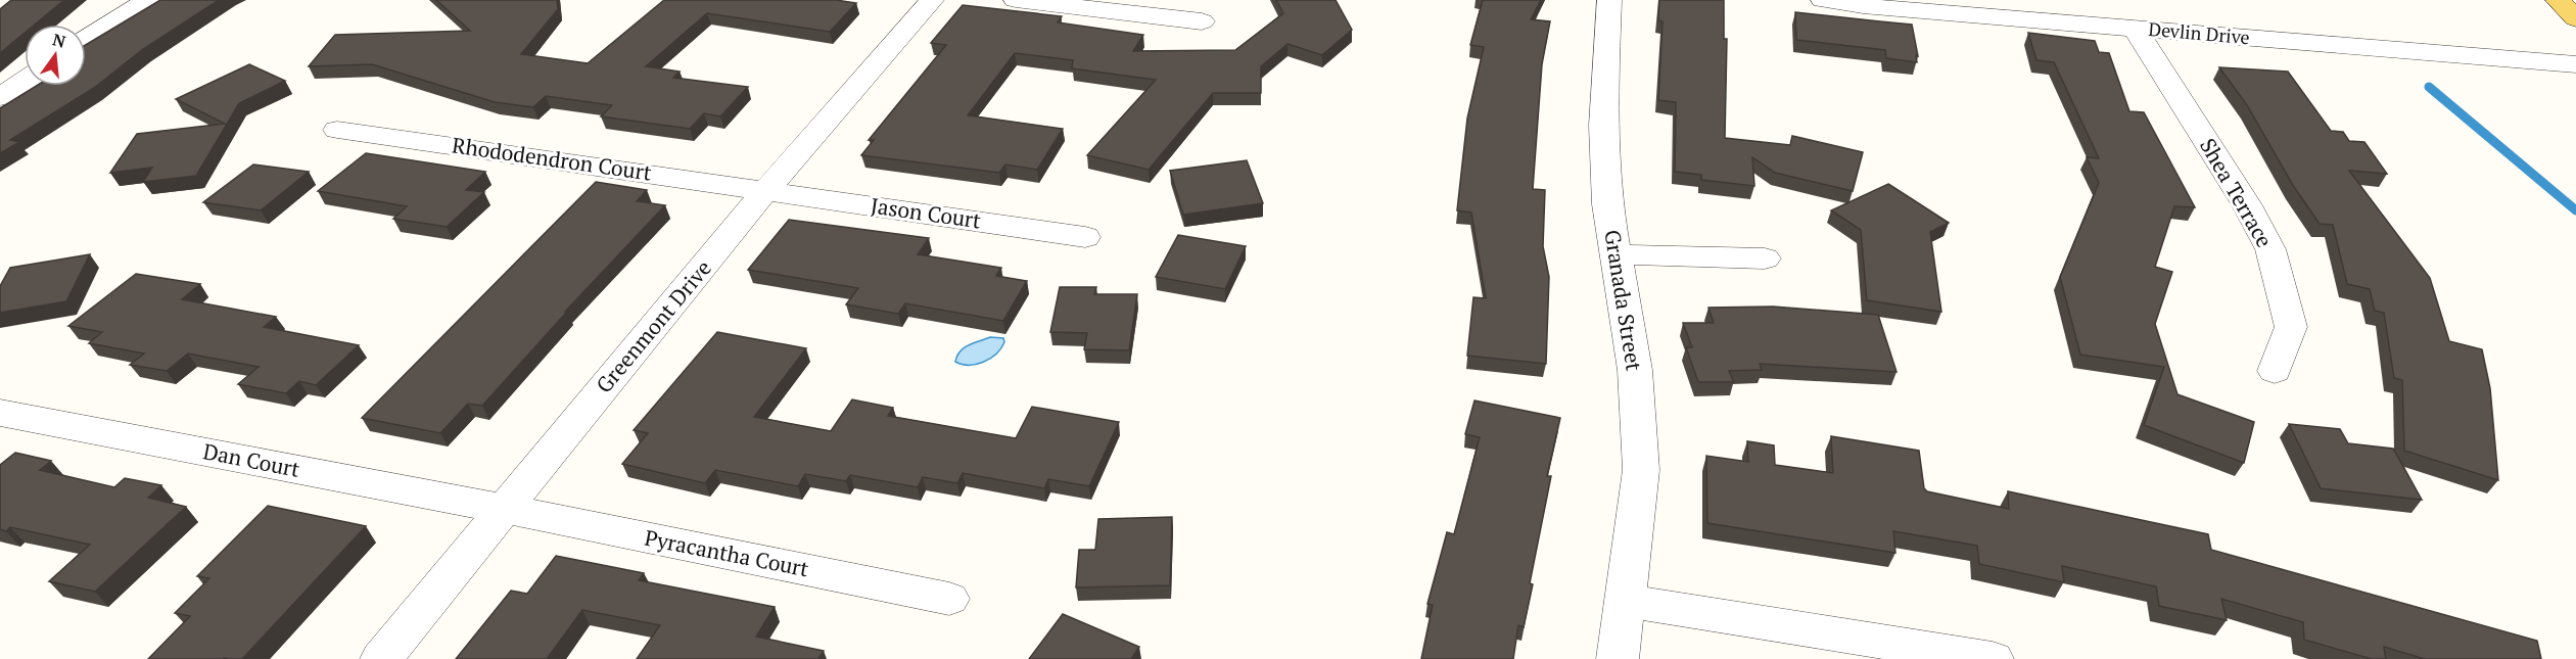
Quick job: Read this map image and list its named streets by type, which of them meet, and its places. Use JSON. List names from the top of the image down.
{
  "streets": {
    "street": [
      "Devlin Drive",
      "Rhododendron Court",
      "Shea Terrace",
      "Jason Court",
      "Granada Street",
      "Greenmont Drive",
      "Dan Court",
      "Pyracantha Court"
    ]
  },
  "crossings": [
    ["Devlin Drive", "Shea Terrace"],
    ["Rhododendron Court", "Jason Court"],
    ["Rhododendron Court", "Greenmont Drive"],
    ["Jason Court", "Greenmont Drive"],
    ["Greenmont Drive", "Dan Court"],
    ["Greenmont Drive", "Pyracantha Court"],
    ["Dan Court", "Pyracantha Court"]
  ],
  "north": "top"
}
